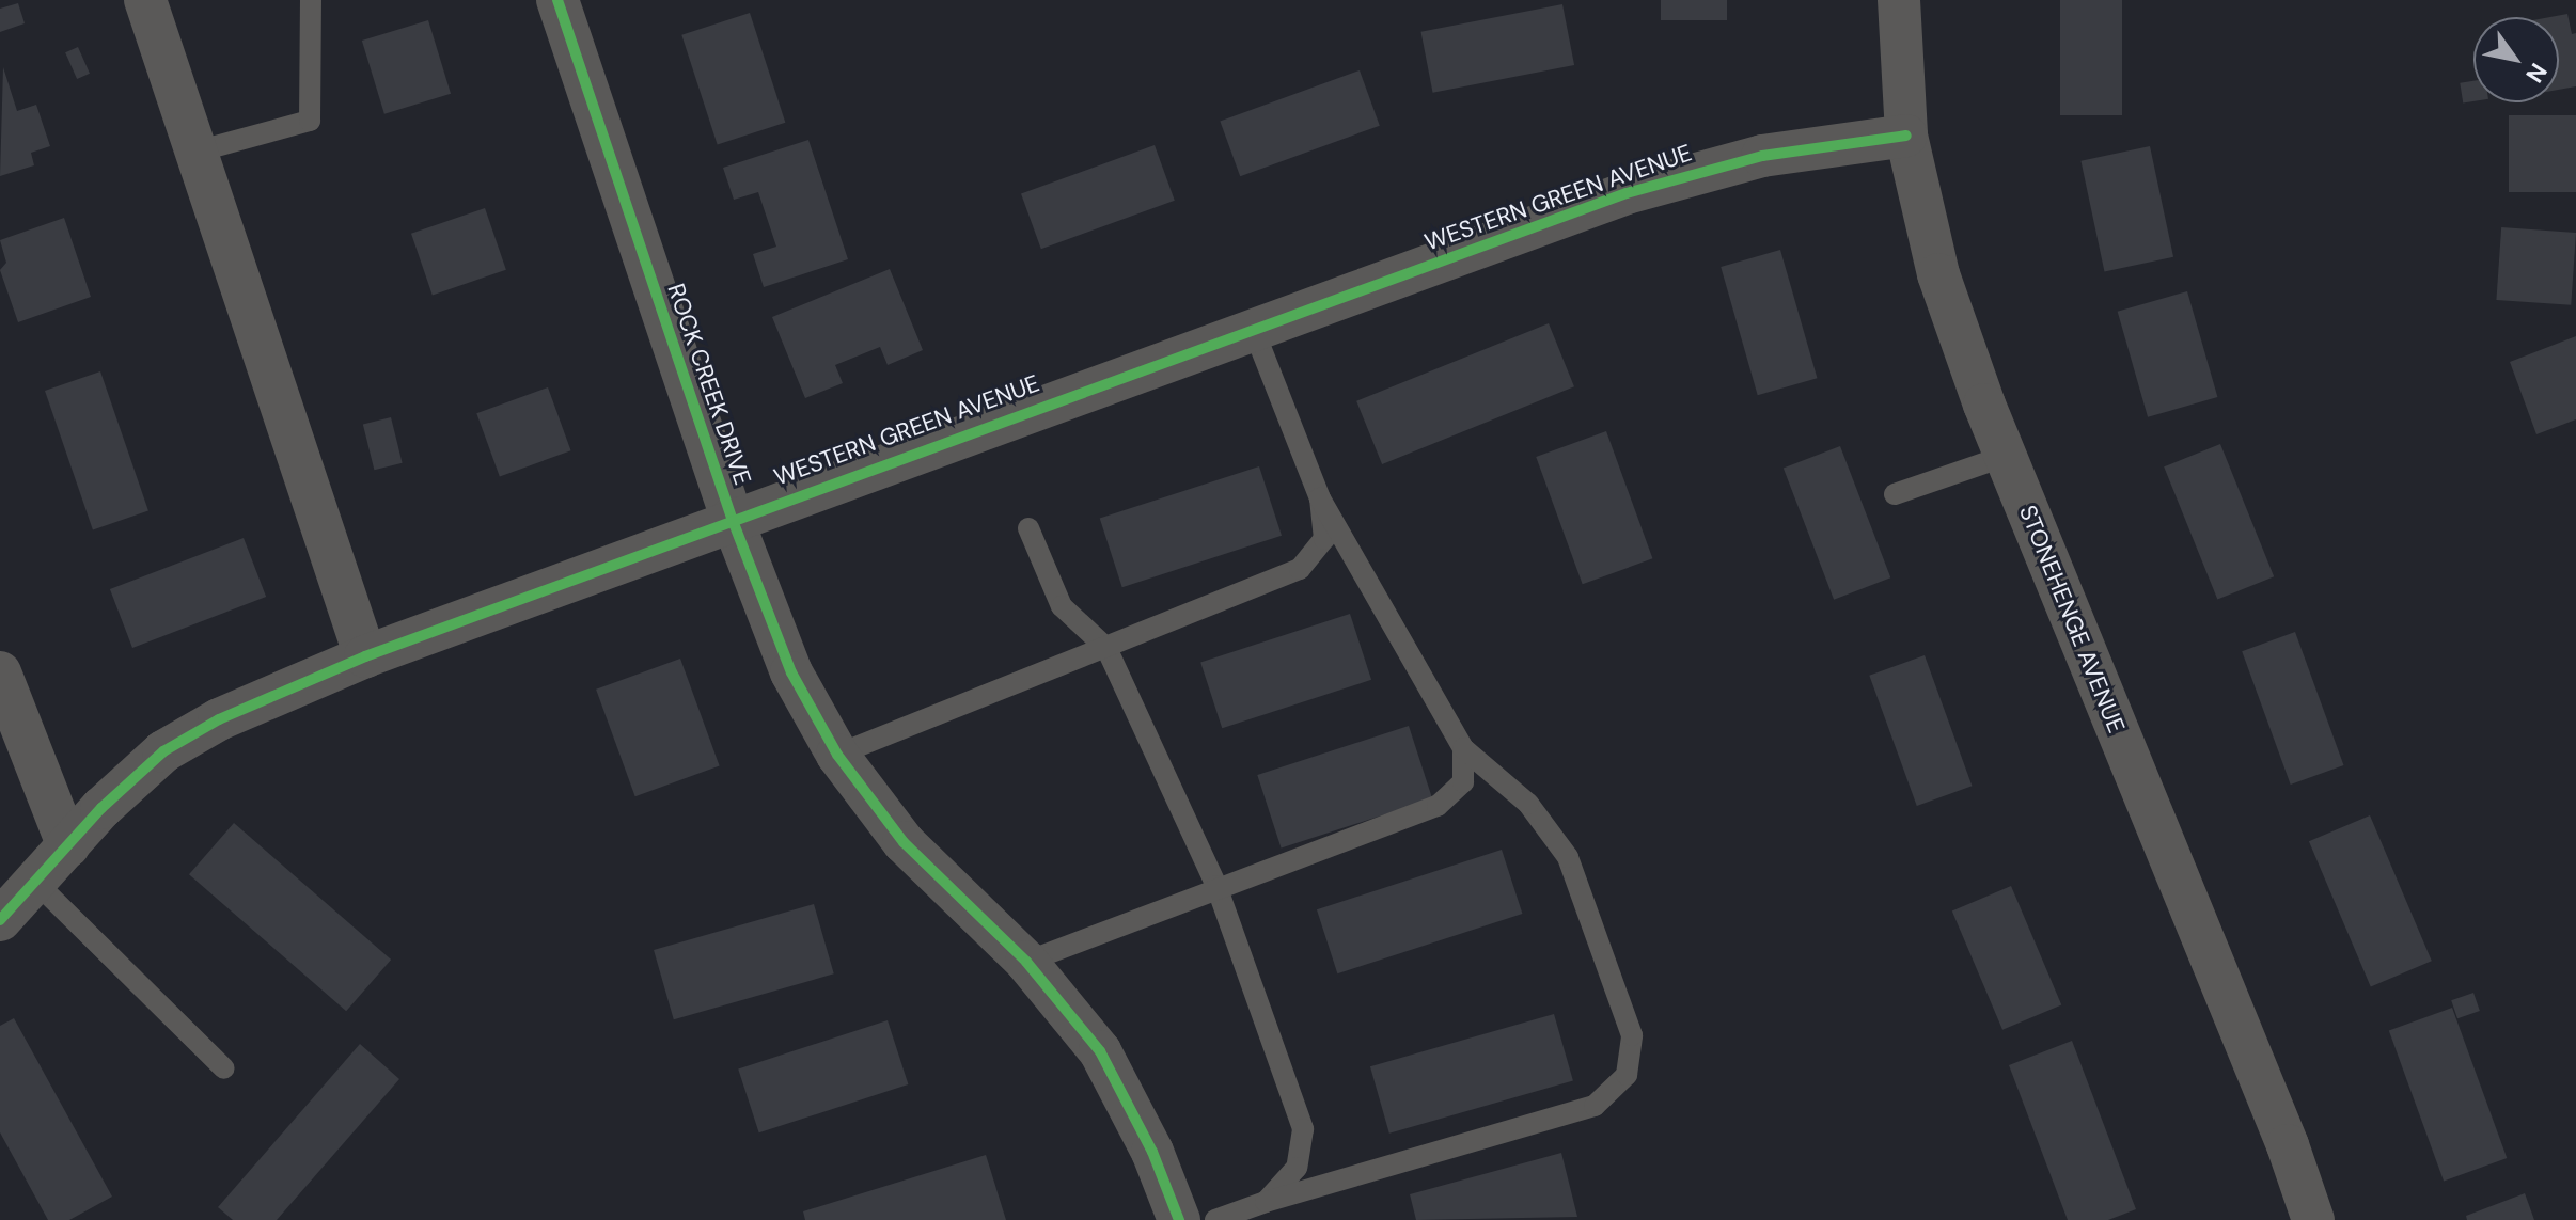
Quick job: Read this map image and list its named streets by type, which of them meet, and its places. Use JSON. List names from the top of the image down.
{
  "streets": {
    "street": ["WESTERN GREEN AVENUE", "ROCK CREEK DRIVE", "STONEHENGE AVENUE"]
  },
  "crossings": [
    ["WESTERN GREEN AVENUE", "ROCK CREEK DRIVE"],
    ["WESTERN GREEN AVENUE", "STONEHENGE AVENUE"]
  ],
  "north": "bottom right"
}
